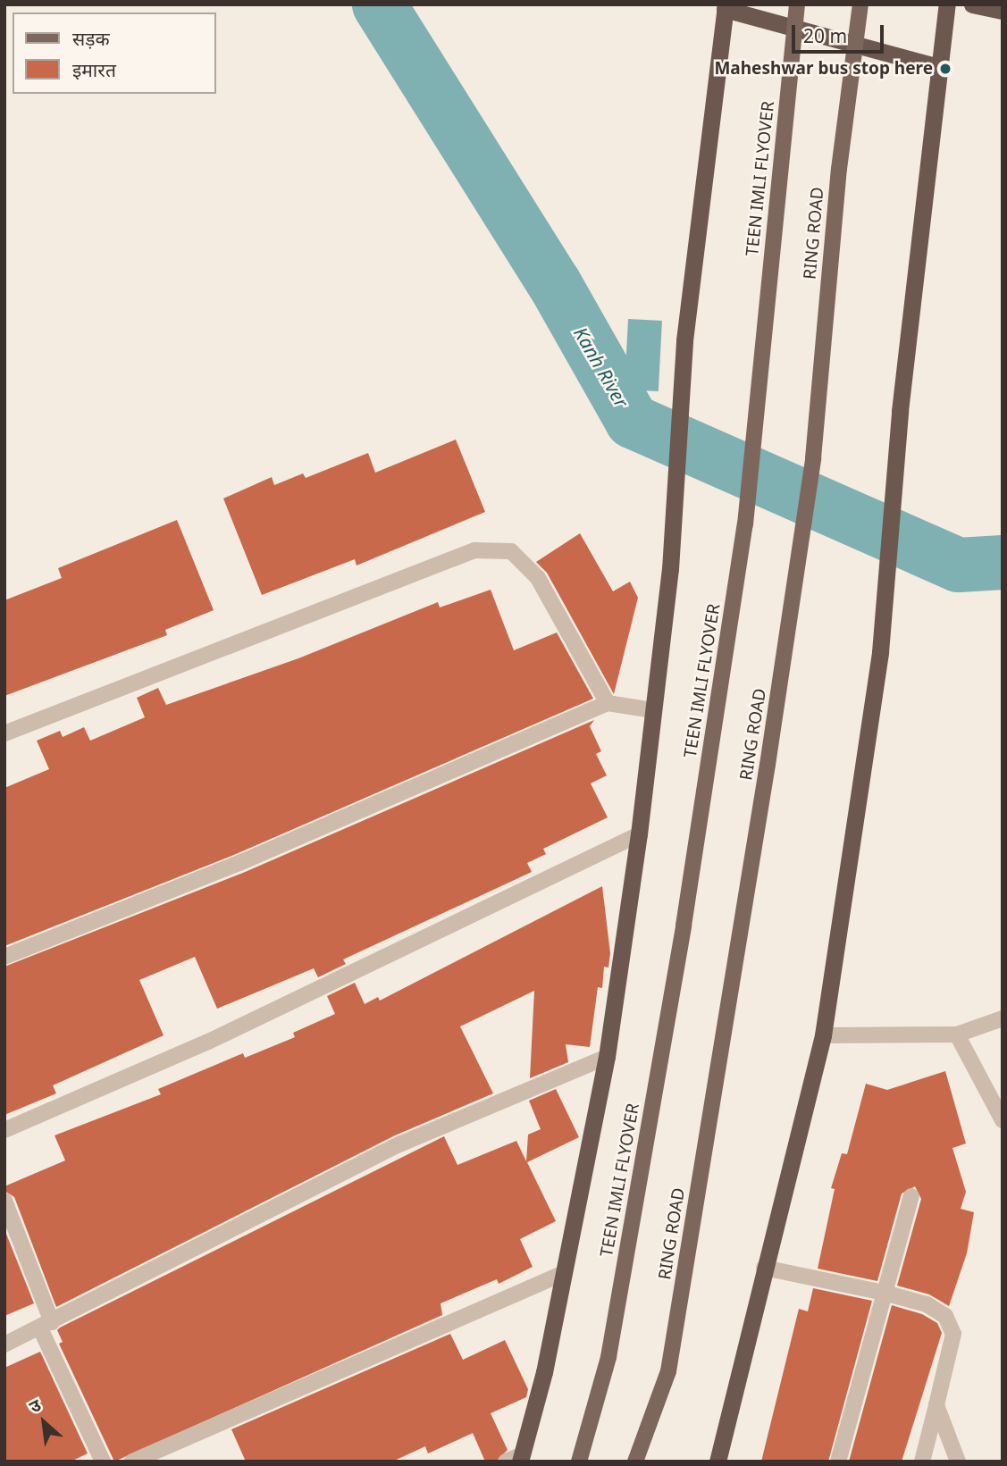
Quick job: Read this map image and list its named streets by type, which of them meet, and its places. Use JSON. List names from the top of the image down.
{
  "streets": {
    "main road": ["TEEN IMLI FLYOVER", "RING ROAD"]
  },
  "water": ["Kanh River"],
  "places": ["Maheshwar bus stop here"],
  "legend": ["सड़क", "इमारत"],
  "scale_bar": "20 m",
  "north": "top left"
}
